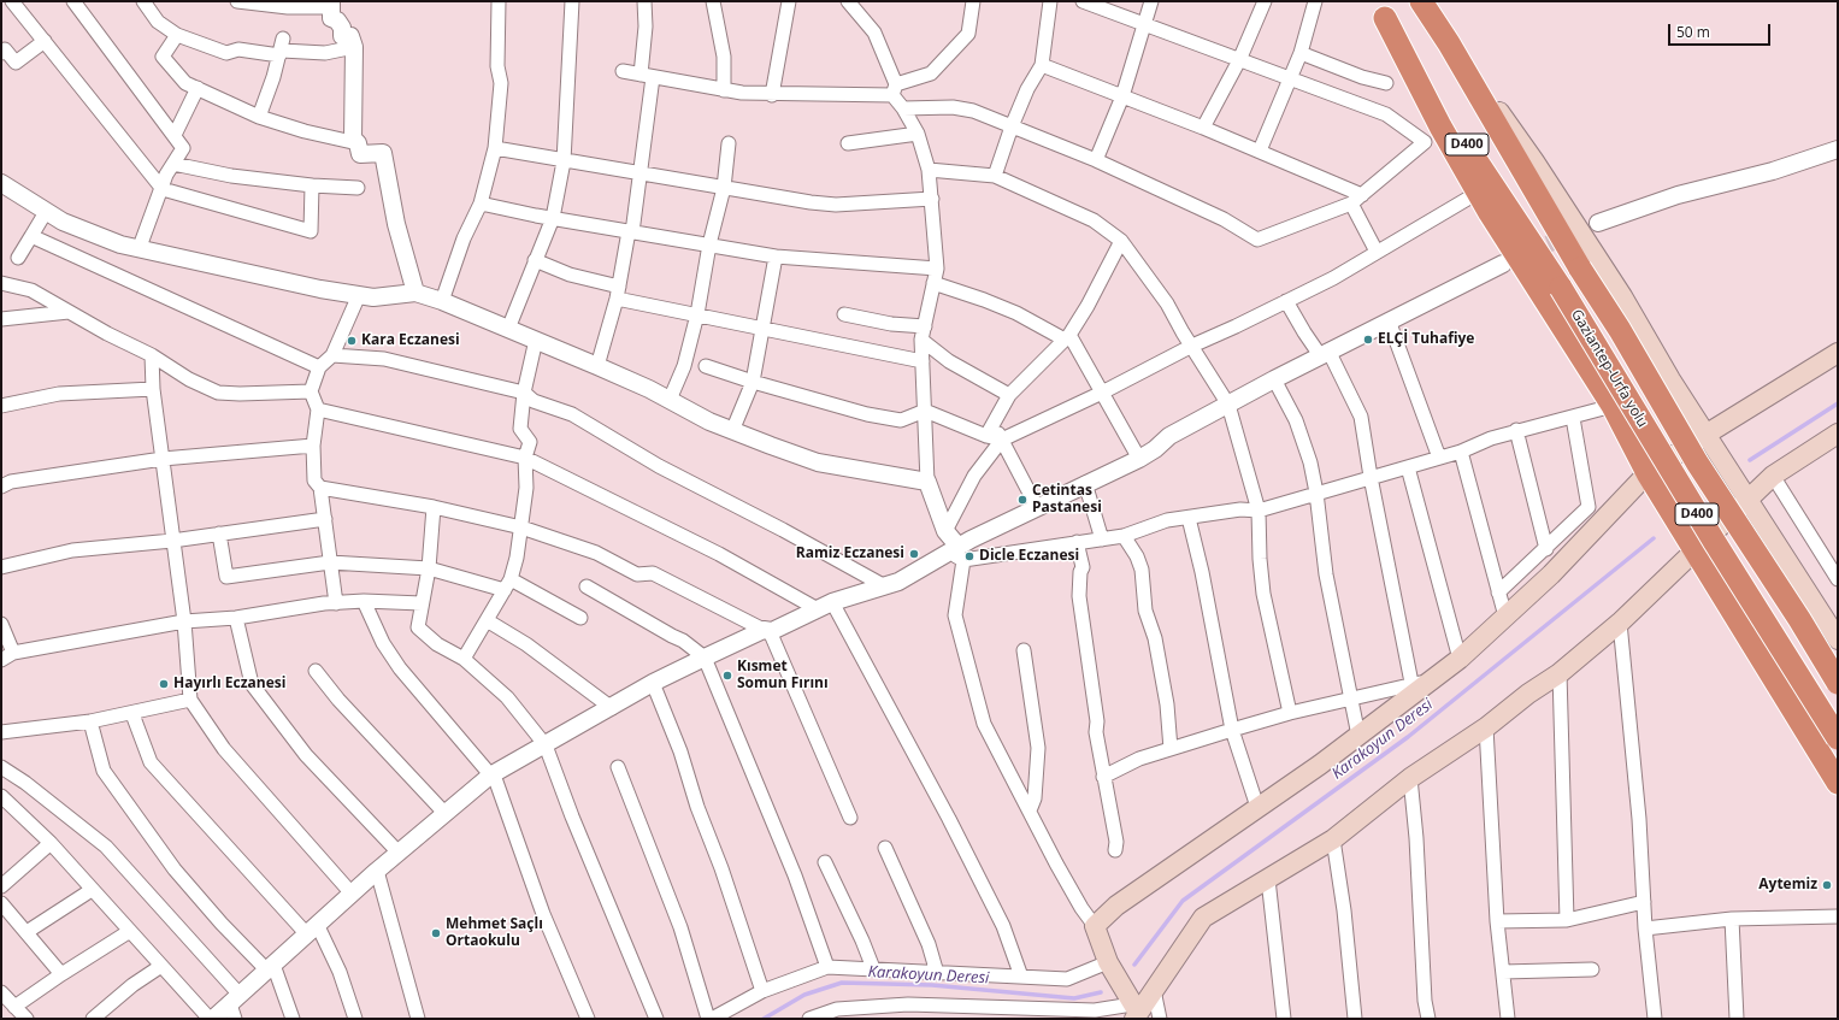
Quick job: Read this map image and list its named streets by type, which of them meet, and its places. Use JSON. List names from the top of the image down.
{
  "streets": {
    "highway": ["D400", "Gaziantep-Urfa yolu"]
  },
  "water": ["Karakoyun Deresi"],
  "places": [
    "ELÇİ Tuhafiye",
    "Kara Eczanesi",
    "Cetintas Pastanesi",
    "Ramiz Eczanesi",
    "Dicle Eczanesi",
    "Kısmet Somun Fırını",
    "Hayırlı Eczanesi",
    "Aytemiz",
    "Mehmet Saçlı Ortaokulu"
  ],
  "scale_bar": "50 m"
}
